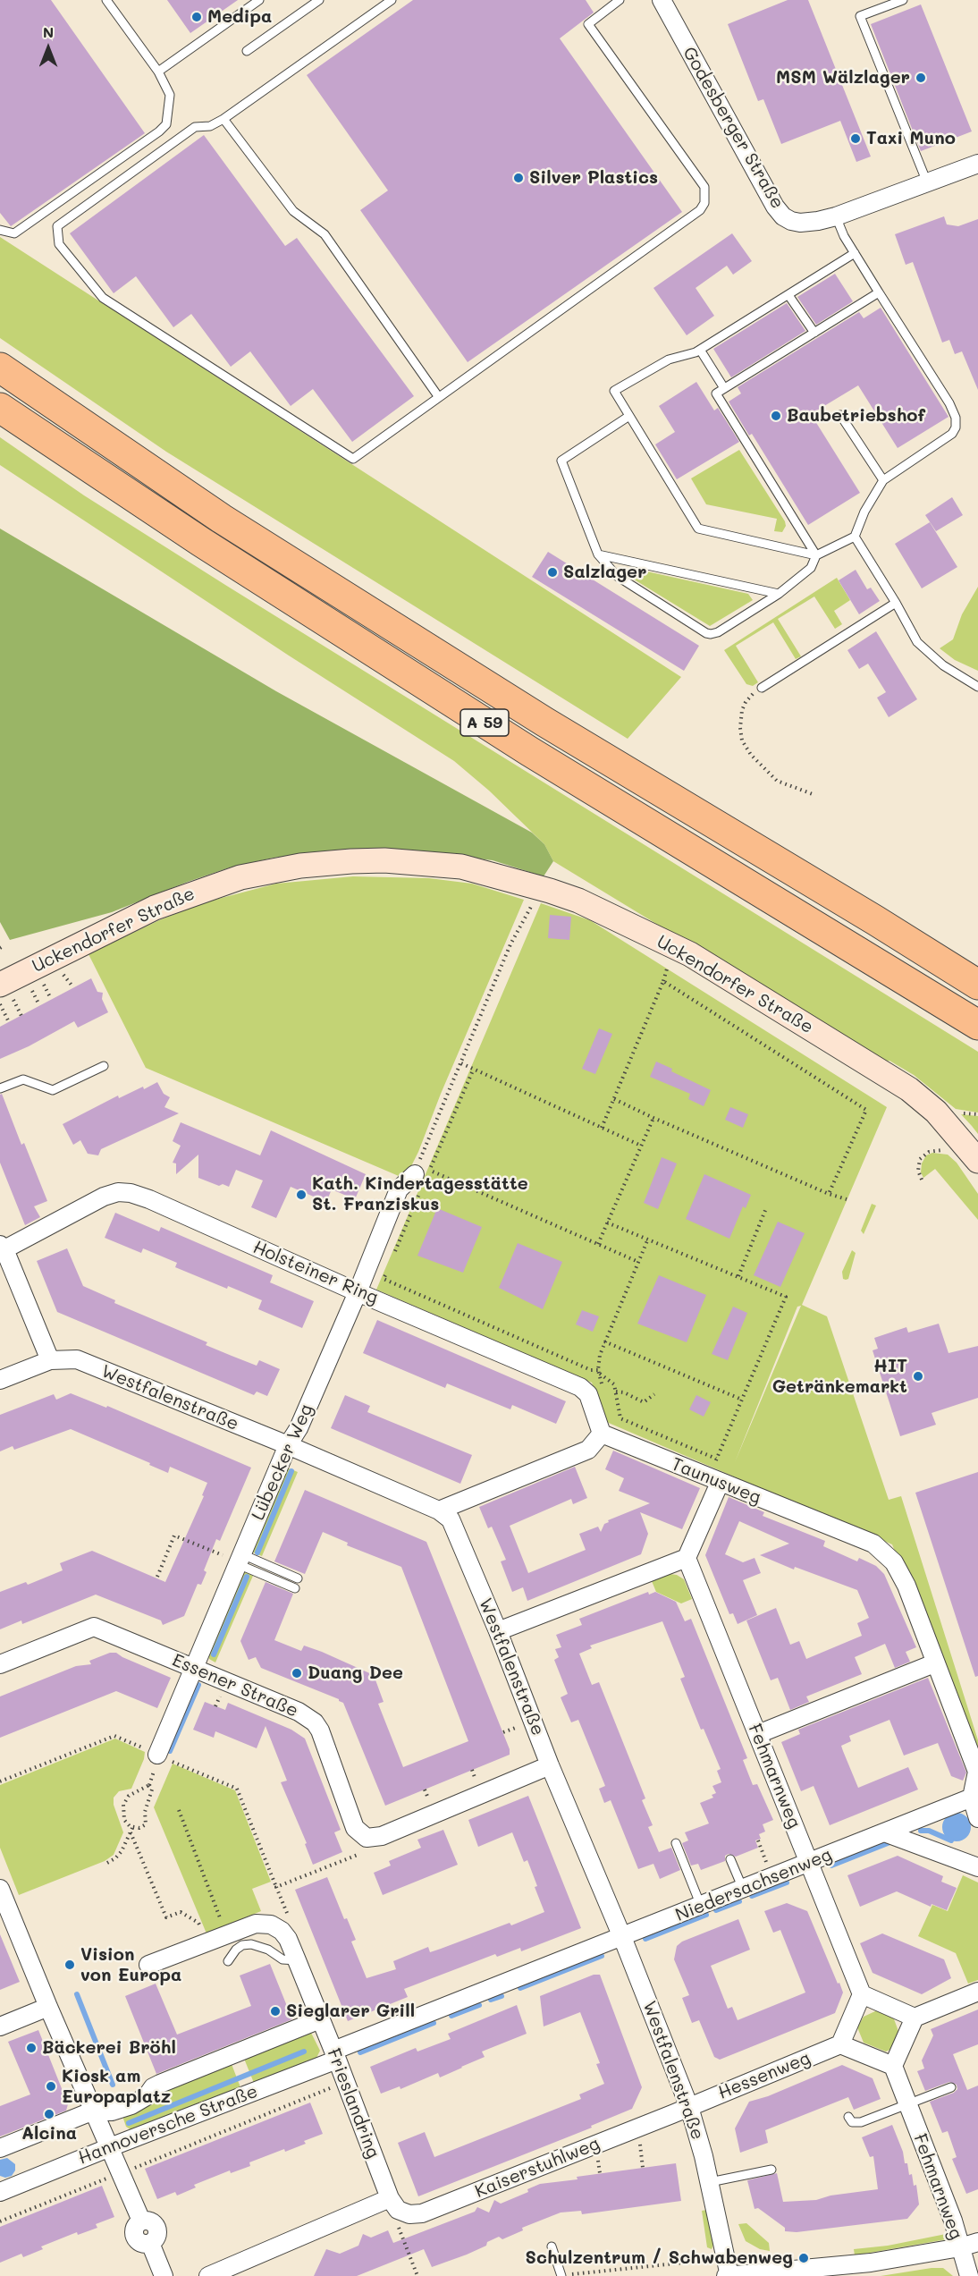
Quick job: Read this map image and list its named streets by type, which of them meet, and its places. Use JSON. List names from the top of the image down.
{
  "streets": {
    "highway": ["A 59"],
    "street": [
      "Godesberger Straße",
      "Uckendorfer Straße",
      "Holsteiner Ring",
      "Westfalenstraße",
      "Lübecker Weg",
      "Taunusweg",
      "Essener Straße",
      "Fehmarnweg",
      "Niedersachsenweg",
      "Hessenweg",
      "Frieslandring",
      "Hannoversche Straße",
      "Kaiserstuhlweg"
    ]
  },
  "crossings": [
    ["Holsteiner Ring", "Lübecker Weg"],
    ["Holsteiner Ring", "Taunusweg"],
    ["Westfalenstraße", "Lübecker Weg"],
    ["Westfalenstraße", "Niedersachsenweg"],
    ["Westfalenstraße", "Hessenweg"],
    ["Westfalenstraße", "Hannoversche Straße"],
    ["Westfalenstraße", "Kaiserstuhlweg"],
    ["Lübecker Weg", "Essener Straße"],
    ["Taunusweg", "Niedersachsenweg"],
    ["Fehmarnweg", "Niedersachsenweg"],
    ["Niedersachsenweg", "Hannoversche Straße"],
    ["Hessenweg", "Kaiserstuhlweg"],
    ["Frieslandring", "Hannoversche Straße"],
    ["Frieslandring", "Kaiserstuhlweg"]
  ],
  "places": [
    "Medipa",
    "MSM Wälzlager",
    "Taxi Muno",
    "Silver Plastics",
    "Baubetriebshof",
    "Salzlager",
    "Kath. Kindertagesstätte St. Franziskus",
    "HIT Getränkemarkt",
    "Duang Dee",
    "Vision von Europa",
    "Sieglarer Grill",
    "Bäckerei Bröhl",
    "Kiosk am Europaplatz",
    "Alcina",
    "Schulzentrum / Schwabenweg"
  ],
  "north": "top"
}
